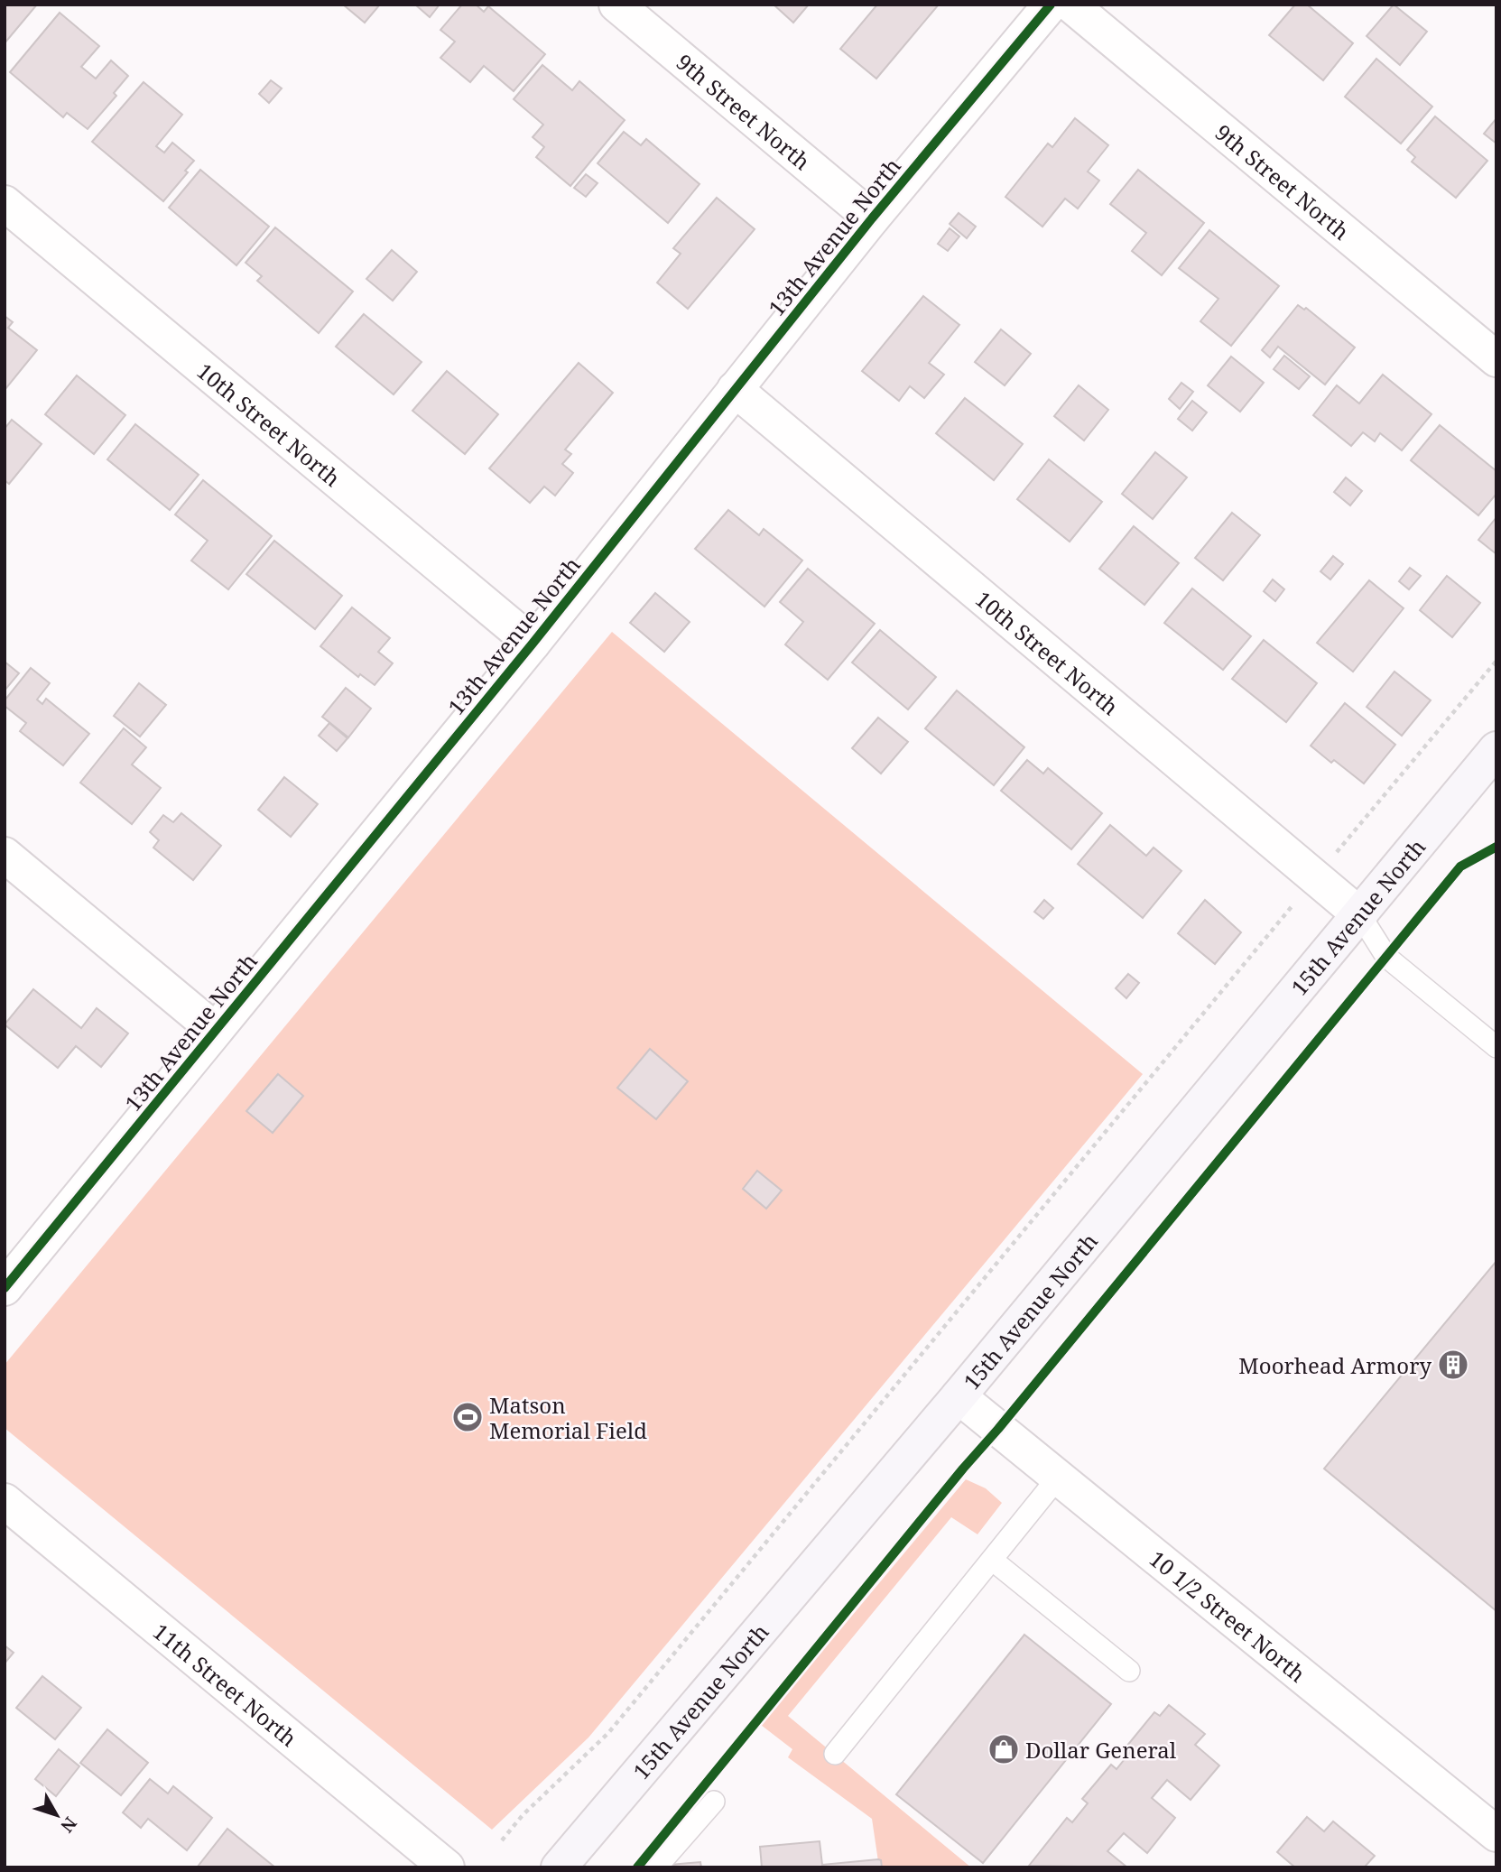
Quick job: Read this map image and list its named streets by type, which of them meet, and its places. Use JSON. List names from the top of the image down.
{
  "streets": {
    "main road": ["15th Avenue North"],
    "street": [
      "9th Street North",
      "13th Avenue North",
      "10th Street North",
      "10 1/2 Street North",
      "11th Street North"
    ]
  },
  "crossings": [
    ["9th Street North", "13th Avenue North"],
    ["13th Avenue North", "10th Street North"],
    ["10th Street North", "15th Avenue North"],
    ["15th Avenue North", "10 1/2 Street North"]
  ],
  "places": {
    "building": ["Moorhead Armory"],
    "sports": ["Matson Memorial Field"],
    "shop": ["Dollar General"]
  },
  "north": "bottom right"
}
